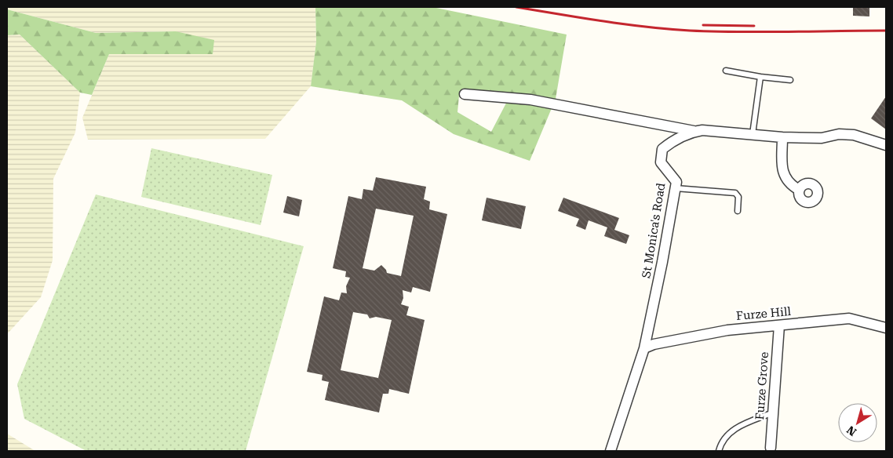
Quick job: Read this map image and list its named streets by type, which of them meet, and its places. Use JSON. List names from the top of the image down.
{
  "streets": {
    "street": ["St Monica's Road", "Furze Hill", "Furze Grove"]
  },
  "crossings": [
    ["St Monica's Road", "Furze Hill"],
    ["Furze Hill", "Furze Grove"]
  ],
  "north": "bottom left"
}
